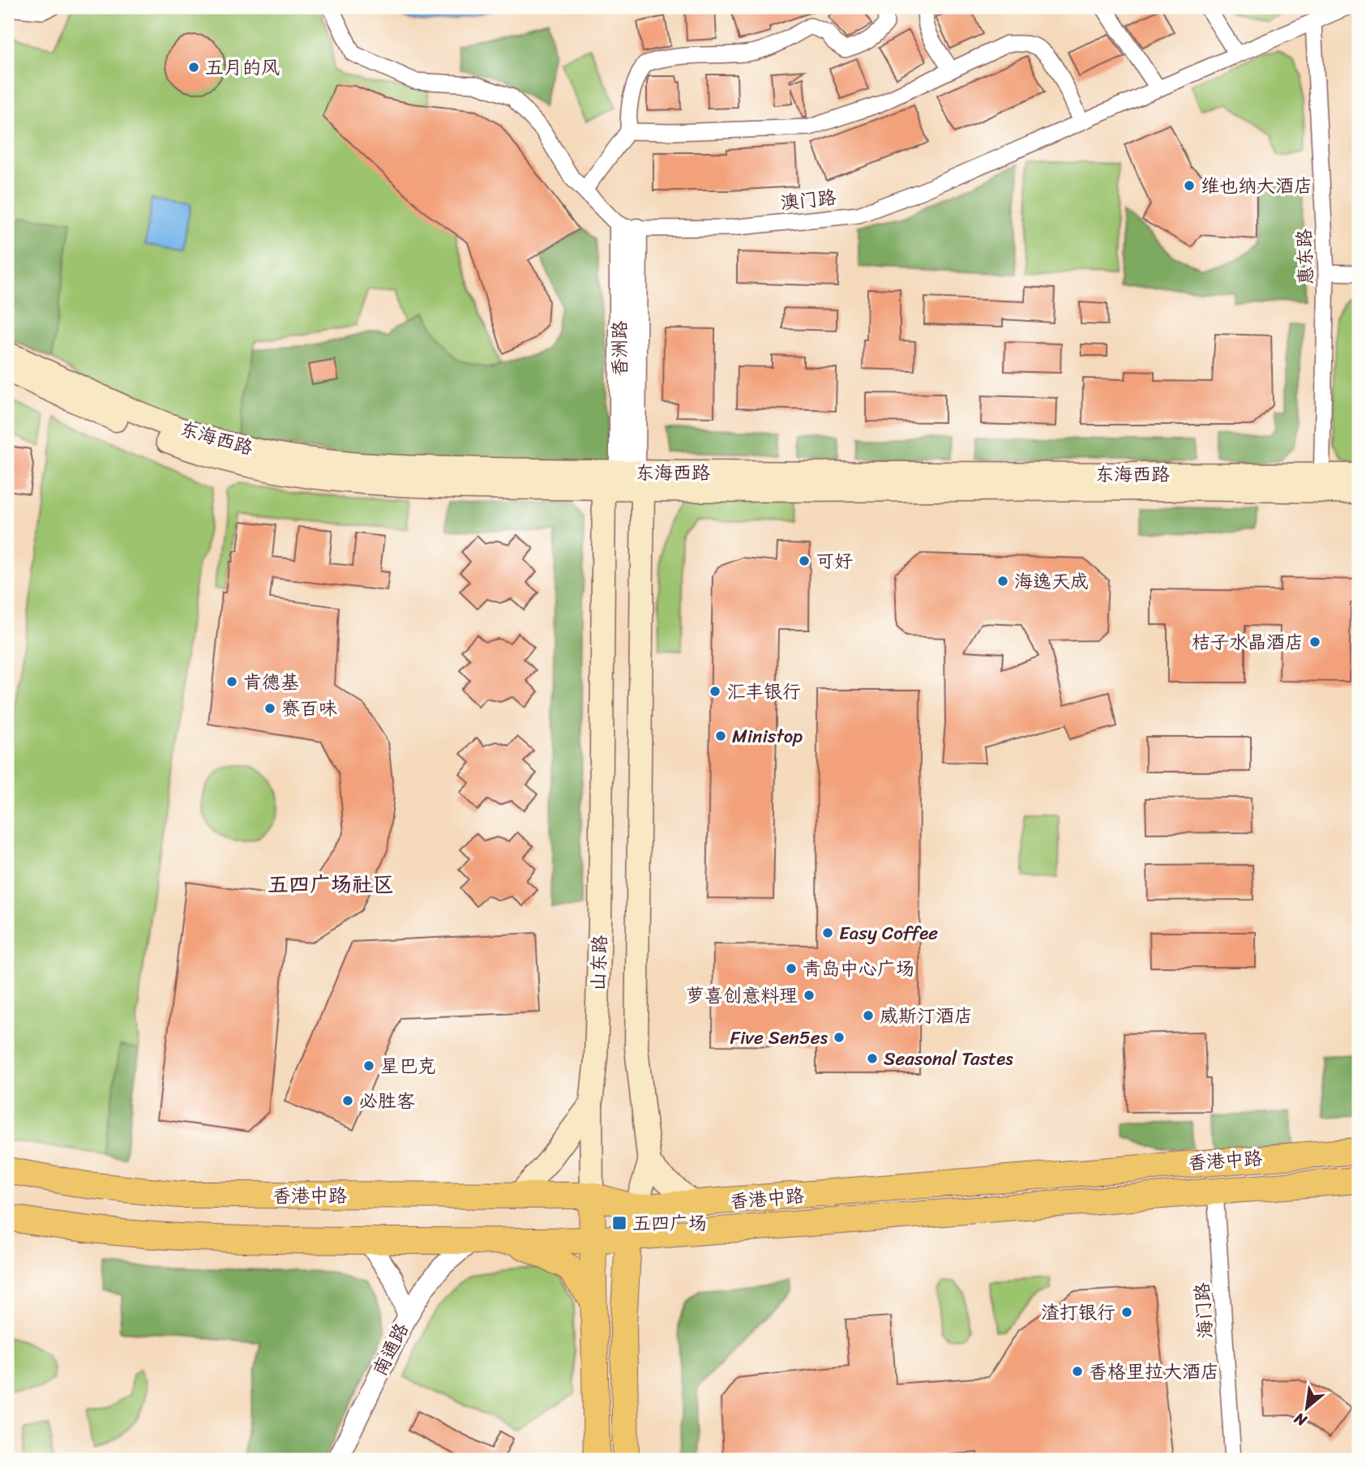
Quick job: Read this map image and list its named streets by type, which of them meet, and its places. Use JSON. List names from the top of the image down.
{
  "streets": {
    "main road": ["东海西路", "山东路", "香港中路"],
    "street": [
      "澳门路",
      "惠东路",
      "香洲路",
      "海门路",
      "南通路"
    ]
  },
  "crossings": [
    ["澳门路", "惠东路"],
    ["澳门路", "香洲路"],
    ["惠东路", "东海西路"],
    ["香洲路", "东海西路"],
    ["香洲路", "山东路"],
    ["东海西路", "山东路"],
    ["山东路", "香港中路"],
    ["香港中路", "海门路"],
    ["香港中路", "南通路"]
  ],
  "districts": ["五四广场社区"],
  "places": {
    "other": [
      "五月的风",
      "维也纳大酒店",
      "可好",
      "海逸天成",
      "桔子水晶酒店",
      "肯德基",
      "汇丰银行",
      "赛百味",
      "Ministop",
      "Easy Coffee",
      "青岛中心广场",
      "萝喜创意料理",
      "威斯汀酒店",
      "Five Sen5es",
      "Seasonal Tastes",
      "星巴克",
      "必胜客",
      "渣打银行",
      "香格里拉大酒店"
    ],
    "transit": ["五四广场"]
  },
  "north": "bottom left"
}
